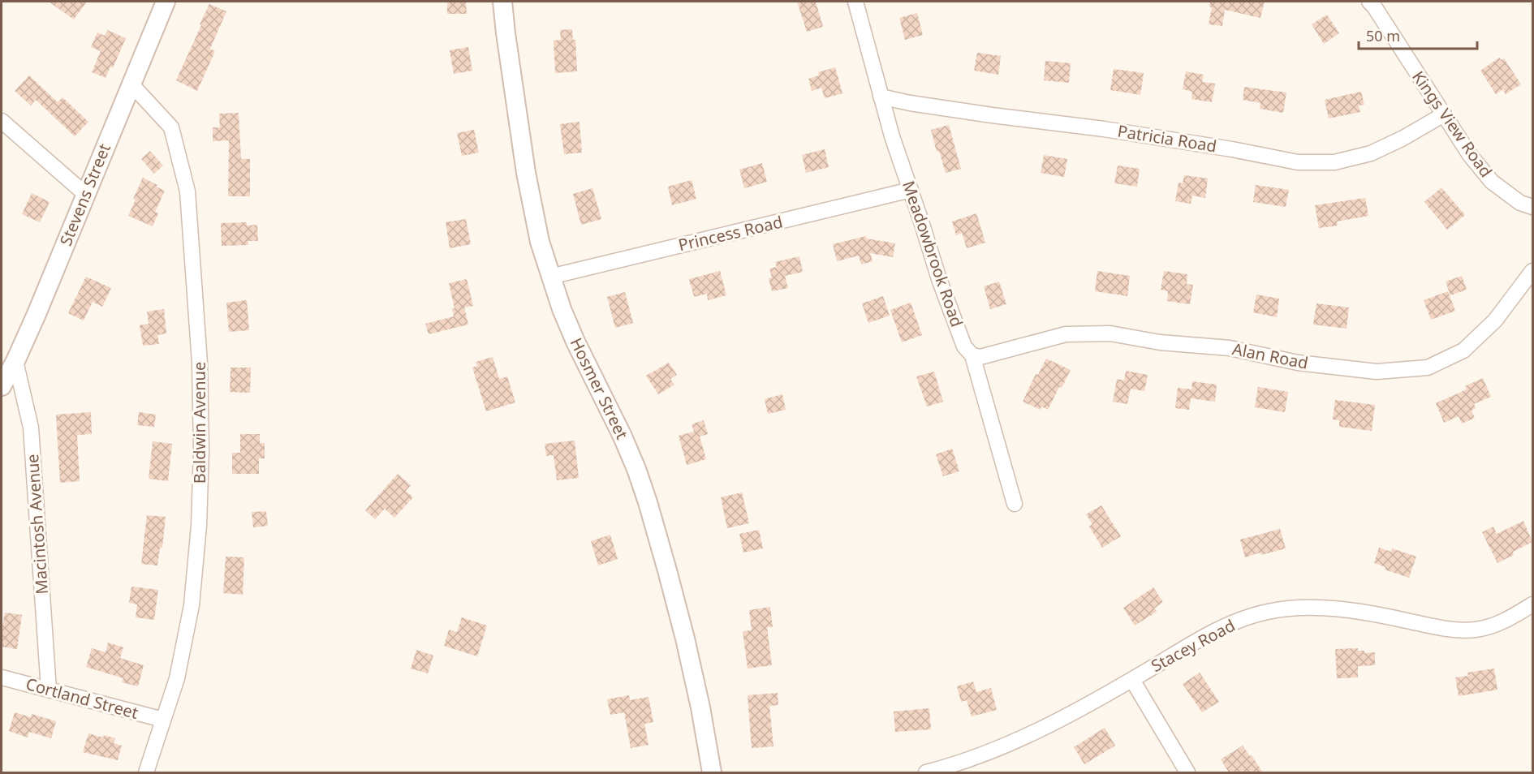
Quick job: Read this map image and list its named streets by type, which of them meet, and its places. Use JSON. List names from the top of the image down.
{
  "streets": {
    "street": [
      "Kings View Road",
      "Patricia Road",
      "Stevens Street",
      "Princess Road",
      "Meadowbrook Road",
      "Alan Road",
      "Hosmer Street",
      "Baldwin Avenue",
      "Macintosh Avenue",
      "Stacey Road",
      "Cortland Street"
    ]
  },
  "crossings": [
    ["Kings View Road", "Patricia Road"],
    ["Patricia Road", "Meadowbrook Road"],
    ["Stevens Street", "Baldwin Avenue"],
    ["Stevens Street", "Macintosh Avenue"],
    ["Princess Road", "Meadowbrook Road"],
    ["Princess Road", "Hosmer Street"],
    ["Meadowbrook Road", "Alan Road"],
    ["Baldwin Avenue", "Cortland Street"],
    ["Macintosh Avenue", "Cortland Street"]
  ],
  "scale_bar": "50 m"
}
